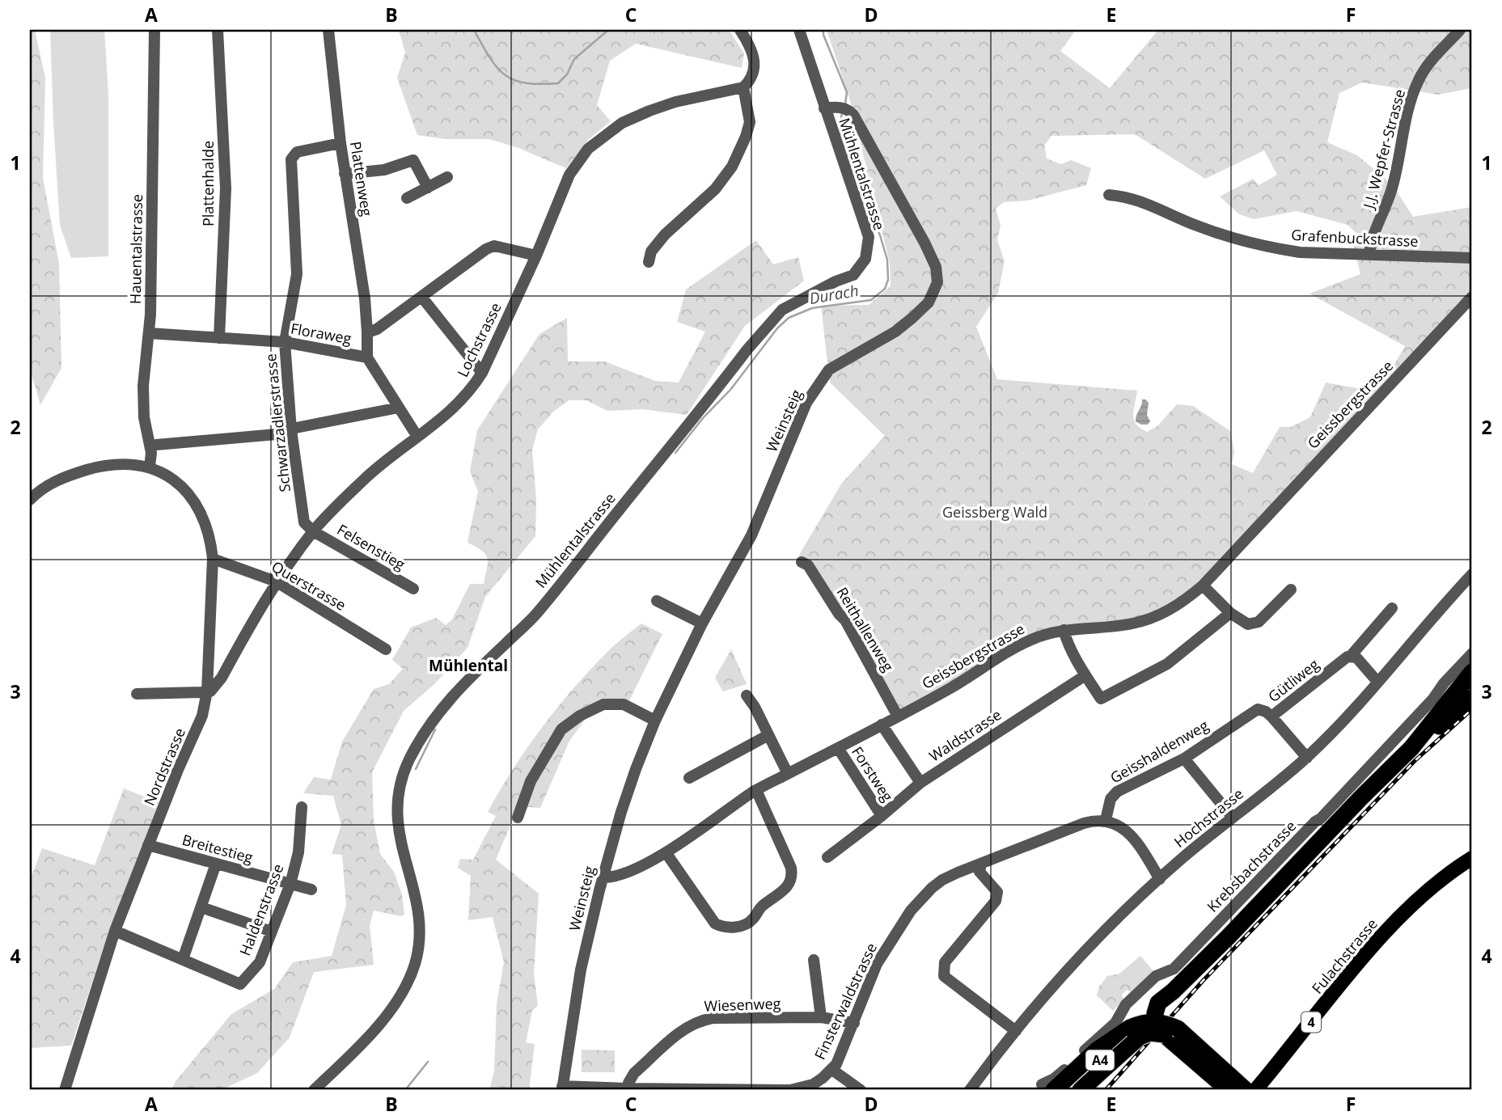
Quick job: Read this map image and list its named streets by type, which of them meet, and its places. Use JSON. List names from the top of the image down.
{
  "streets": {
    "highway": ["A4"],
    "main road": ["Fulachstrasse", "4"],
    "street": [
      "J.J. Wepfer-Strasse",
      "Mühlentalstrasse",
      "Plattenweg",
      "Plattenhalde",
      "Grafenbuckstrasse",
      "Hauentalstrasse",
      "Floraweg",
      "Lochstrasse",
      "Geissbergstrasse",
      "Weinsteig",
      "Schwarzadlerstrasse",
      "Felsenstieg",
      "Querstrasse",
      "Reithallenweg",
      "Gütliweg",
      "Waldstrasse",
      "Geisshaldenweg",
      "Nordstrasse",
      "Forstweg",
      "Hochstrasse",
      "Breitestieg",
      "Krebsbachstrasse",
      "Haldenstrasse",
      "Finsterwaldstrasse",
      "Wiesenweg"
    ]
  },
  "crossings": [
    ["J.J. Wepfer-Strasse", "Grafenbuckstrasse"],
    ["Mühlentalstrasse", "Weinsteig"],
    ["Plattenweg", "Floraweg"],
    ["Plattenweg", "Schwarzadlerstrasse"],
    ["Plattenhalde", "Floraweg"],
    ["Hauentalstrasse", "Floraweg"],
    ["Hauentalstrasse", "Nordstrasse"],
    ["Floraweg", "Lochstrasse"],
    ["Floraweg", "Schwarzadlerstrasse"],
    ["Lochstrasse", "Schwarzadlerstrasse"],
    ["Lochstrasse", "Felsenstieg"],
    ["Lochstrasse", "Querstrasse"],
    ["Lochstrasse", "Nordstrasse"],
    ["Geissbergstrasse", "Weinsteig"],
    ["Geissbergstrasse", "Reithallenweg"],
    ["Geissbergstrasse", "Forstweg"],
    ["Weinsteig", "Finsterwaldstrasse"],
    ["Schwarzadlerstrasse", "Felsenstieg"],
    ["Querstrasse", "Nordstrasse"],
    ["Gütliweg", "Geisshaldenweg"],
    ["Gütliweg", "Hochstrasse"],
    ["Waldstrasse", "Forstweg"],
    ["Geisshaldenweg", "Finsterwaldstrasse"],
    ["Nordstrasse", "Breitestieg"],
    ["Breitestieg", "Haldenstrasse"],
    ["Finsterwaldstrasse", "Wiesenweg"]
  ],
  "districts": ["Mühlental"],
  "water": ["Durach"],
  "parks": ["Geissberg Wald"],
  "grid": {
    "columns": [
      "A",
      "B",
      "C",
      "D",
      "E",
      "F"
    ],
    "rows": [
      "1",
      "2",
      "3",
      "4"
    ]
  }
}
